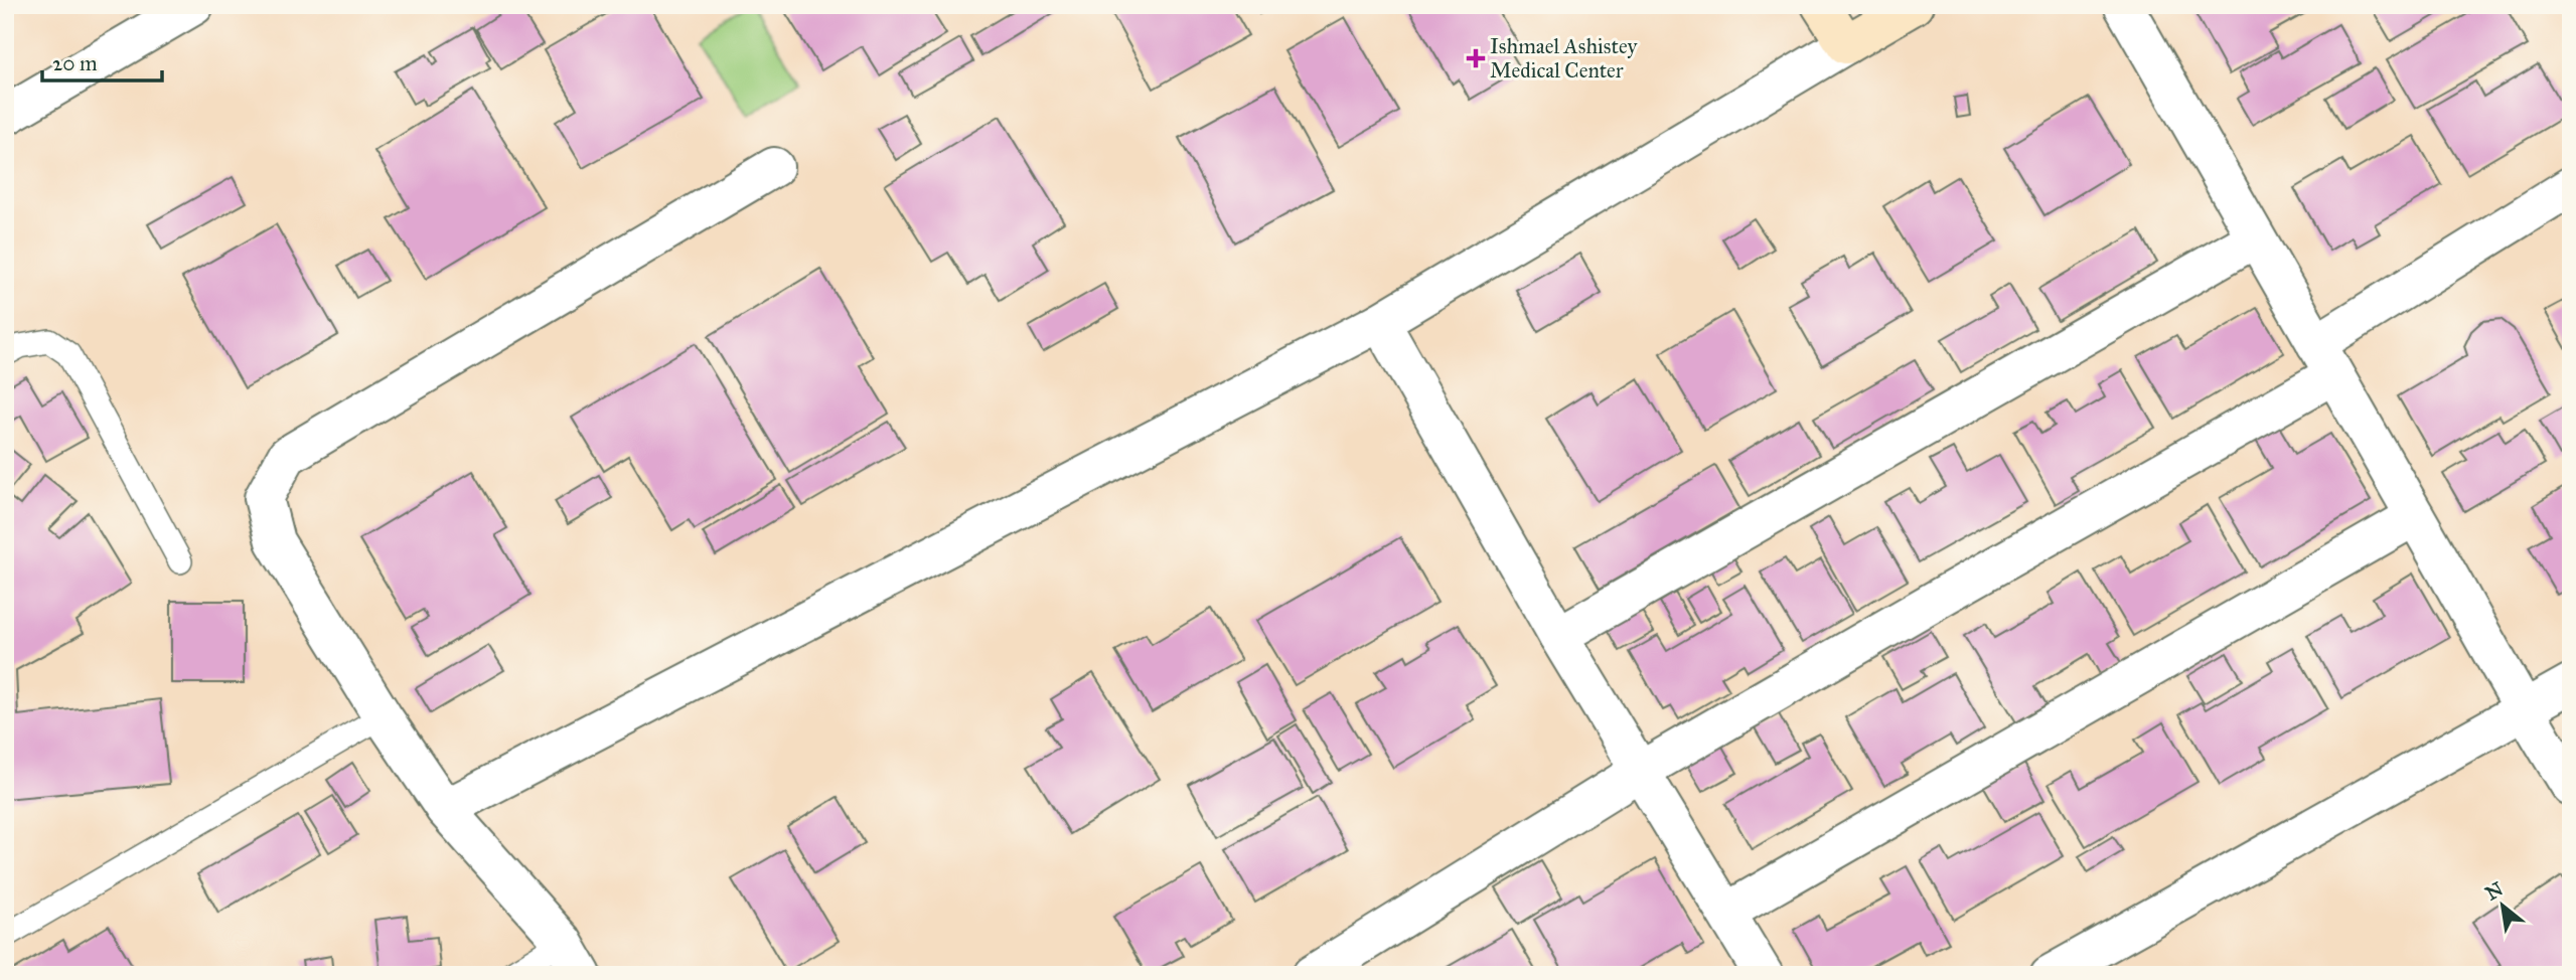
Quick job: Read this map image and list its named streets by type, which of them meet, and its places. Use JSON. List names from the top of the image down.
{
  "places": {
    "health": ["Ishmael Ashistey Medical Center"]
  },
  "scale_bar": "20 m",
  "north": "top left"
}
